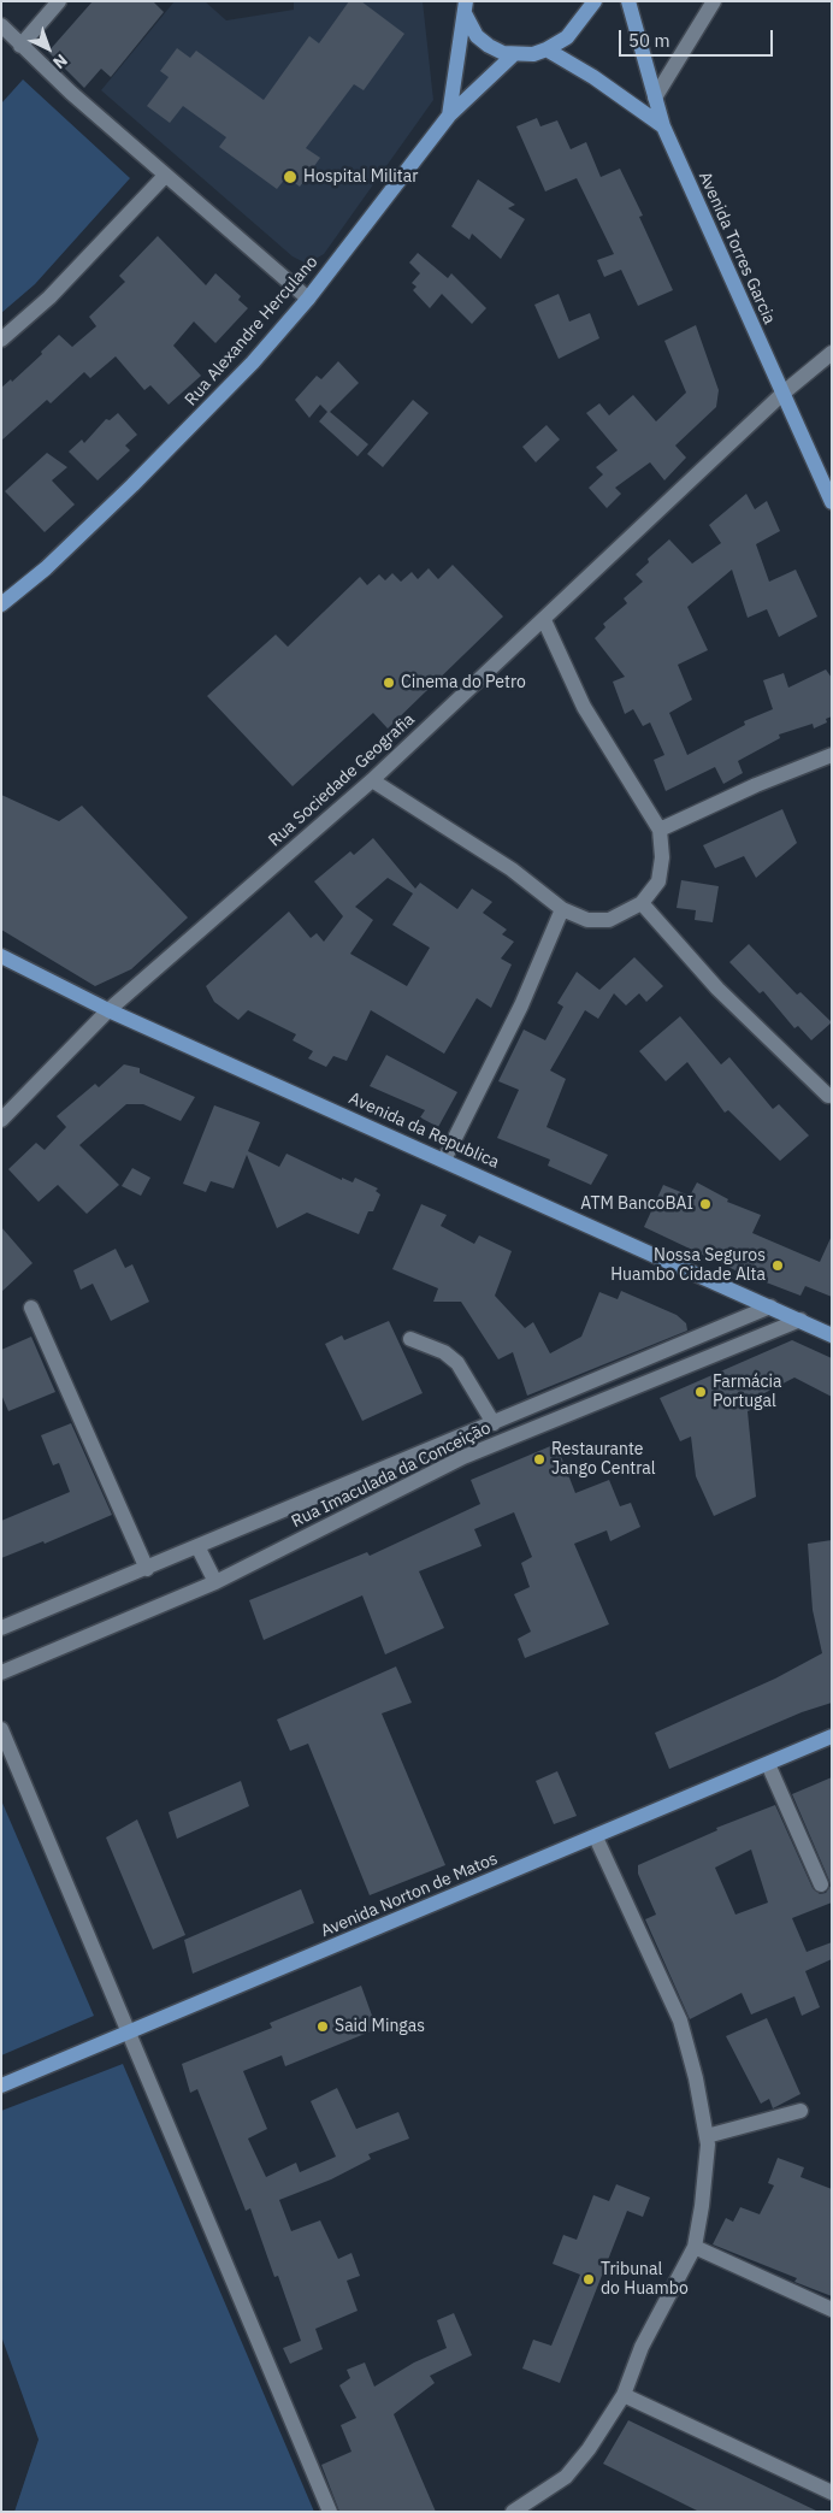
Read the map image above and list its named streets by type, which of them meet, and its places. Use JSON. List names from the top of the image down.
{
  "streets": {
    "main road": [
      "Avenida Torres Garcia",
      "Rua Alexandre Herculano",
      "Avenida da Republica",
      "Avenida Norton de Matos"
    ],
    "street": ["Rua Sociedade Geografia", "Rua Imaculada da Conceição"]
  },
  "crossings": [
    ["Avenida Torres Garcia", "Rua Sociedade Geografia"],
    ["Rua Sociedade Geografia", "Avenida da Republica"],
    ["Avenida da Republica", "Rua Imaculada da Conceição"]
  ],
  "places": [
    "Hospital Militar",
    "Cinema do Petro",
    "ATM BancoBAI",
    "Nossa Seguros Huambo Cidade Alta",
    "Farmácia Portugal",
    "Restaurante Jango Central",
    "Said Mingas",
    "Tribunal do Huambo"
  ],
  "scale_bar": "50 m",
  "north": "bottom right"
}
